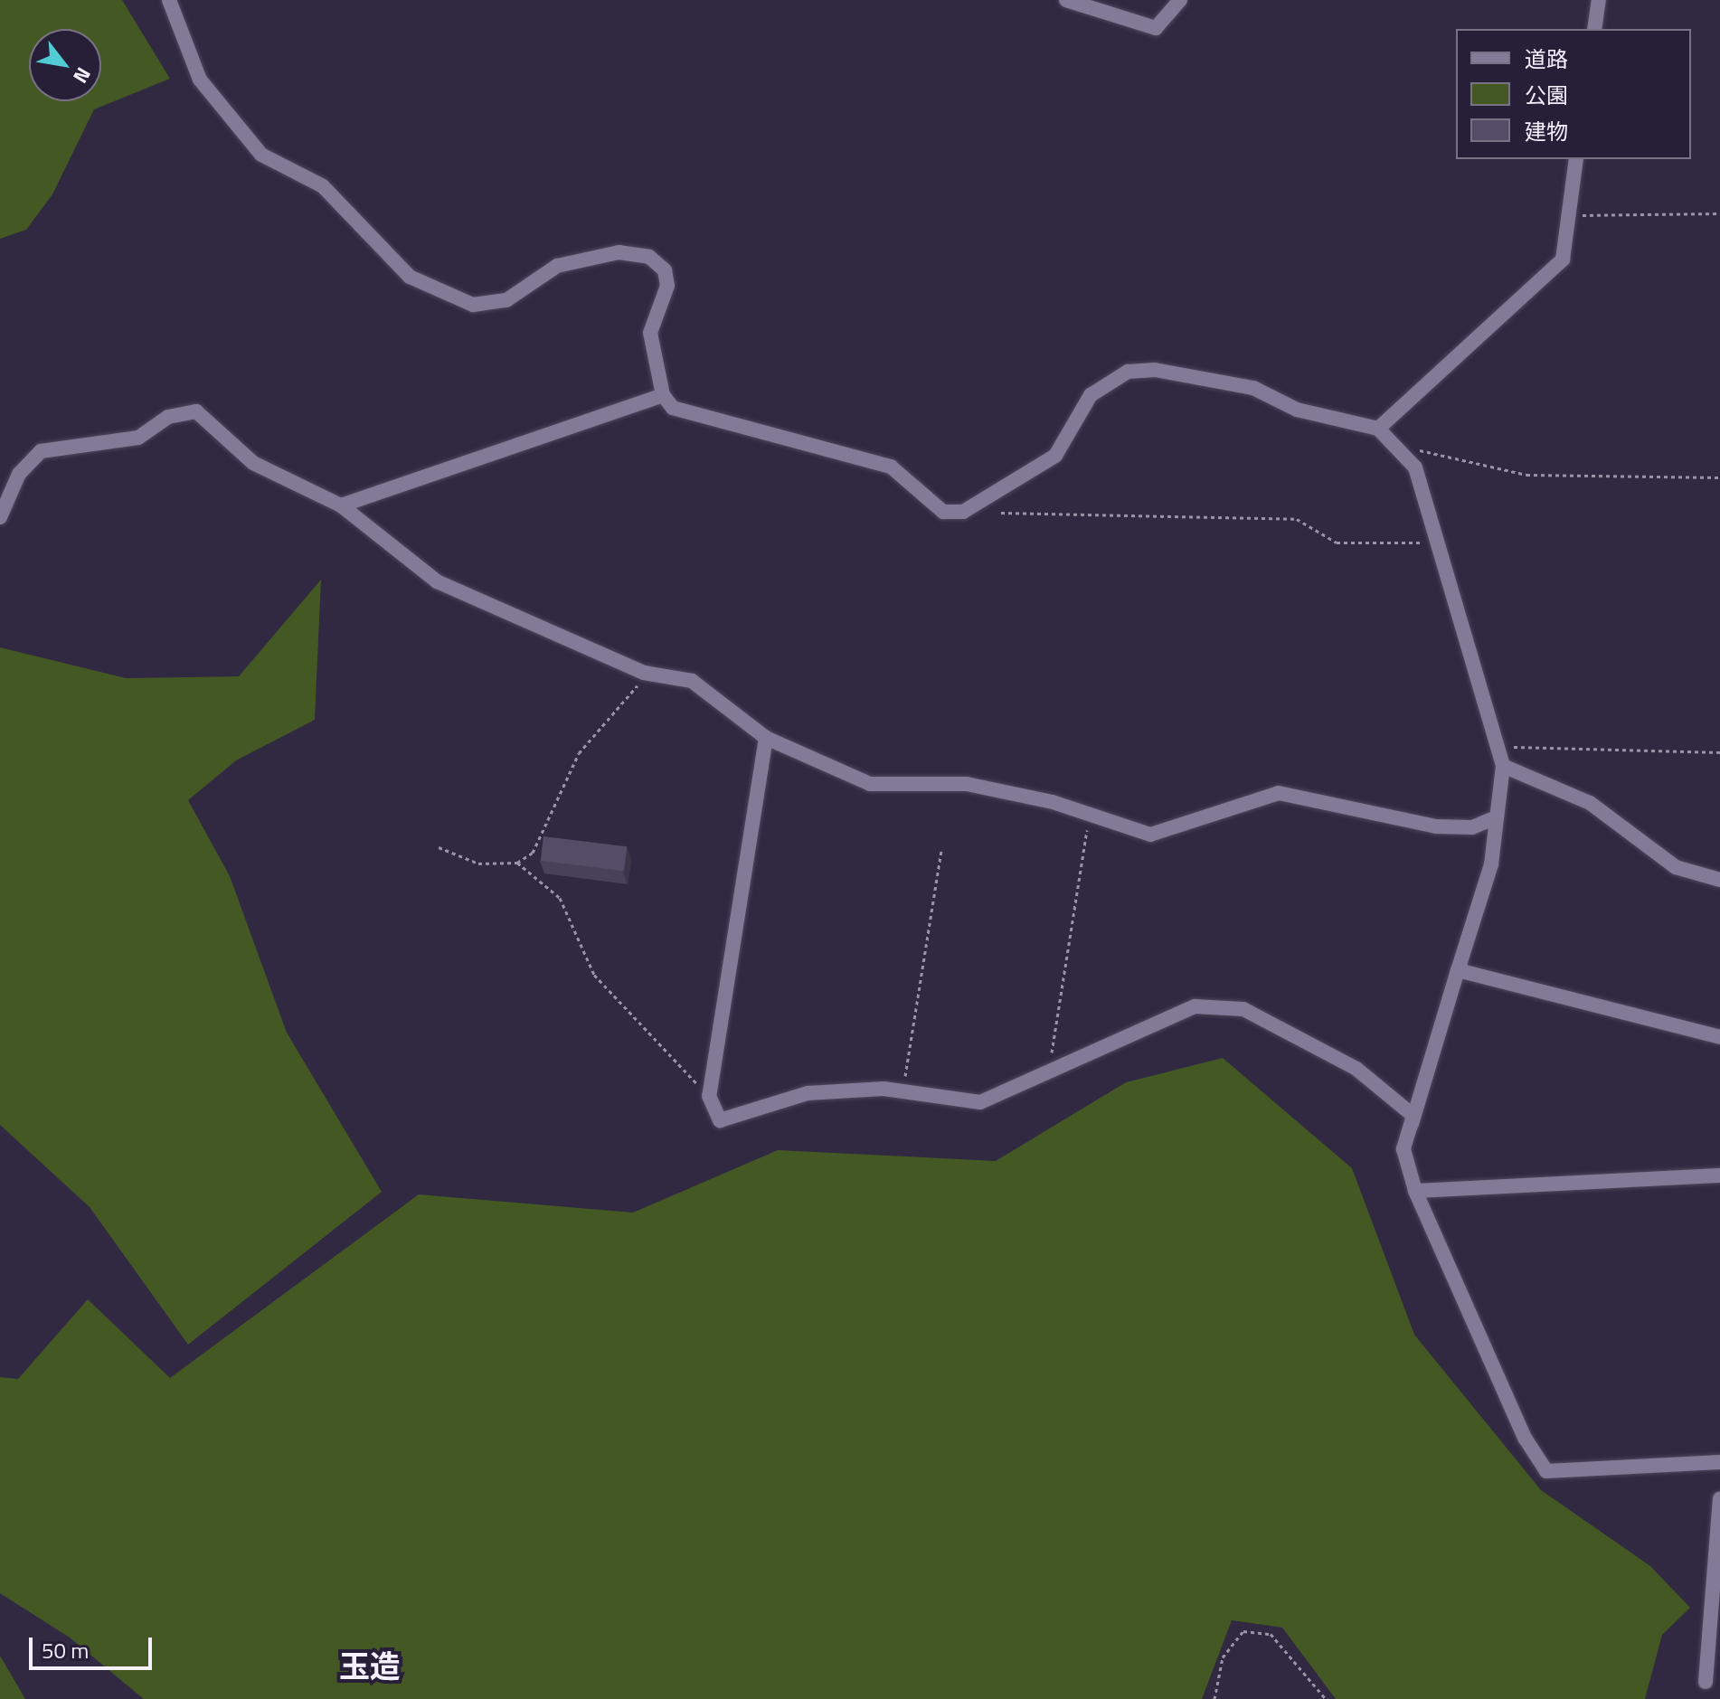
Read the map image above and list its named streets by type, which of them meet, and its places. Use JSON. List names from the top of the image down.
{
  "districts": ["玉造"],
  "legend": ["道路", "公園", "建物"],
  "scale_bar": "50 m",
  "north": "bottom right"
}
